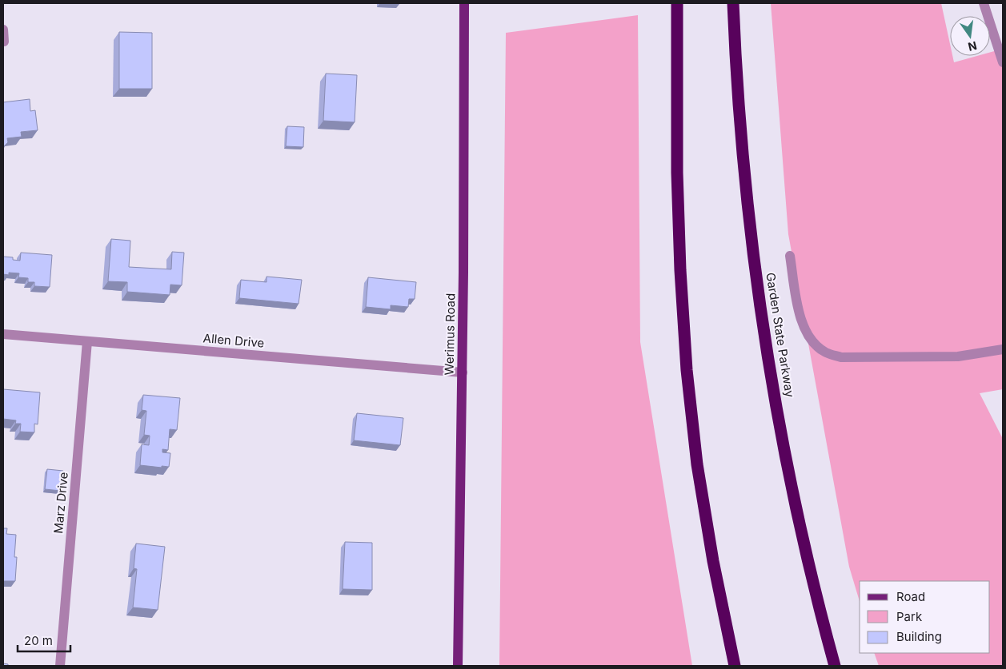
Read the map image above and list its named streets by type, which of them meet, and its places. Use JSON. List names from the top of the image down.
{
  "streets": {
    "highway": ["Garden State Parkway"],
    "main road": ["Werimus Road"],
    "street": ["Allen Drive", "Marz Drive"]
  },
  "crossings": [
    ["Werimus Road", "Allen Drive"],
    ["Allen Drive", "Marz Drive"]
  ],
  "legend": ["Road", "Park", "Building"],
  "scale_bar": "20 m",
  "north": "bottom"
}
